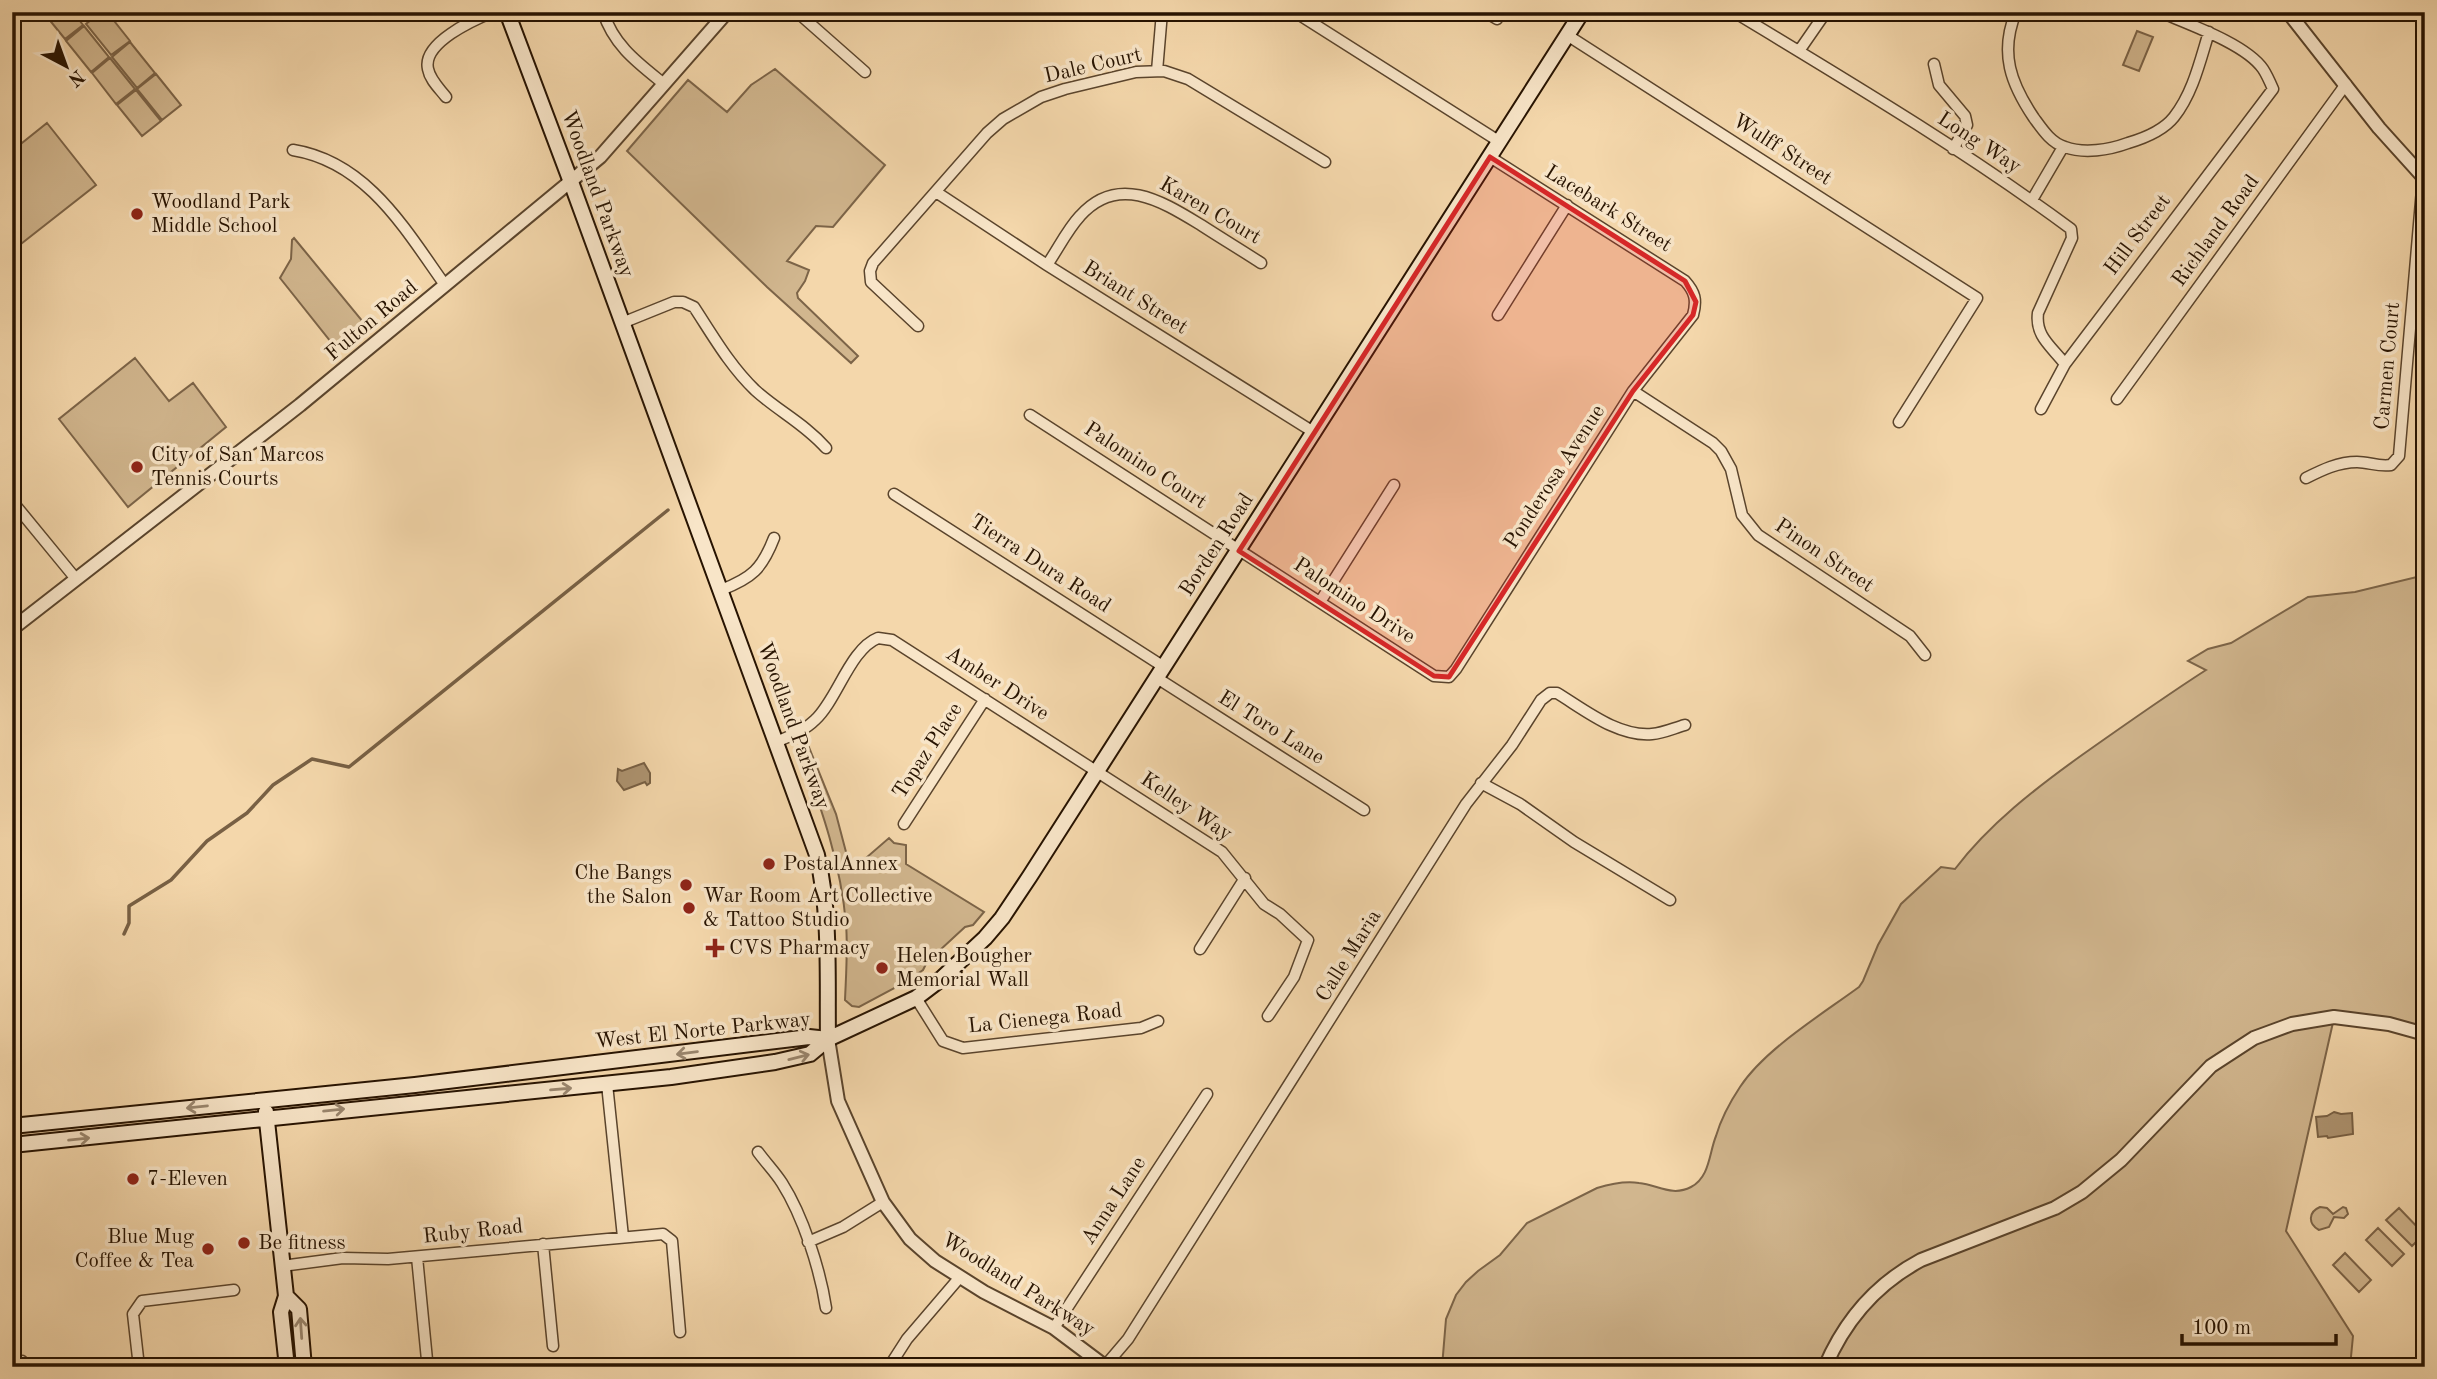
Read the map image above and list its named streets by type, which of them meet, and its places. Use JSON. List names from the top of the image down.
{
  "streets": {
    "main road": ["Woodland Parkway", "Borden Road", "West El Norte Parkway"],
    "street": [
      "Dale Court",
      "Long Way",
      "Wulff Street",
      "Lacebark Street",
      "Karen Court",
      "Richland Road",
      "Hill Street",
      "Briant Street",
      "Fulton Road",
      "Carmen Court",
      "Palomino Court",
      "Ponderosa Avenue",
      "Pinon Street",
      "Tierra Dura Road",
      "Palomino Drive",
      "Amber Drive",
      "El Toro Lane",
      "Topaz Place",
      "Kelley Way",
      "Calle Maria",
      "La Cienega Road",
      "Anna Lane",
      "Ruby Road"
    ]
  },
  "crossings": [
    ["Dale Court", "Briant Street"],
    ["Long Way", "Hill Street"],
    ["Wulff Street", "Borden Road"],
    ["Woodland Parkway", "Fulton Road"],
    ["Woodland Parkway", "Borden Road"],
    ["Woodland Parkway", "Amber Drive"],
    ["Woodland Parkway", "Calle Maria"],
    ["Woodland Parkway", "West El Norte Parkway"],
    ["Woodland Parkway", "Anna Lane"],
    ["Lacebark Street", "Ponderosa Avenue"],
    ["Lacebark Street", "Borden Road"],
    ["Karen Court", "Briant Street"],
    ["Briant Street", "Borden Road"],
    ["Palomino Court", "Borden Road"],
    ["Palomino Court", "Palomino Drive"],
    ["Ponderosa Avenue", "Pinon Street"],
    ["Ponderosa Avenue", "Palomino Drive"],
    ["Borden Road", "Tierra Dura Road"],
    ["Borden Road", "Palomino Drive"],
    ["Borden Road", "Amber Drive"],
    ["Borden Road", "El Toro Lane"],
    ["Borden Road", "Kelley Way"],
    ["Borden Road", "La Cienega Road"],
    ["Borden Road", "West El Norte Parkway"],
    ["Tierra Dura Road", "El Toro Lane"],
    ["Amber Drive", "Topaz Place"],
    ["Amber Drive", "Kelley Way"]
  ],
  "places": {
    "other": [
      "Woodland Park Middle School",
      "City of San Marcos Tennis Courts",
      "PostalAnnex",
      "Che Bangs the Salon",
      "War Room Art Collective & Tattoo Studio",
      "Helen Bougher Memorial Wall",
      "7-Eleven",
      "Be fitness",
      "Blue Mug Coffee & Tea"
    ],
    "health": ["CVS Pharmacy"]
  },
  "scale_bar": "100 m",
  "north": "bottom right"
}
